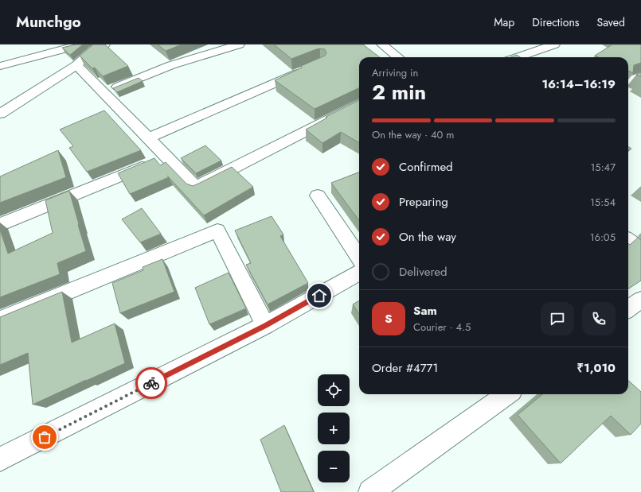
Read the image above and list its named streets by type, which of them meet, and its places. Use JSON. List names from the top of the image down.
{
  "page": {
    "header": "Munchgo",
    "nav": ["Map", "Directions", "Saved"],
    "heading": ["2 min", "Arriving in", "16:14–16:19"],
    "panel": [
      "Sam",
      "Courier · 4.5",
      "Order #4771",
      "₹1,010"
    ],
    "bar": "On the way · 40 m",
    "list": [
      ["Confirmed", "15:47"],
      ["Preparing", "15:54"],
      ["On the way", "16:05"],
      "Delivered"
    ],
    "round": "S",
    "map_buttons": ["+", "−"]
  }
}
